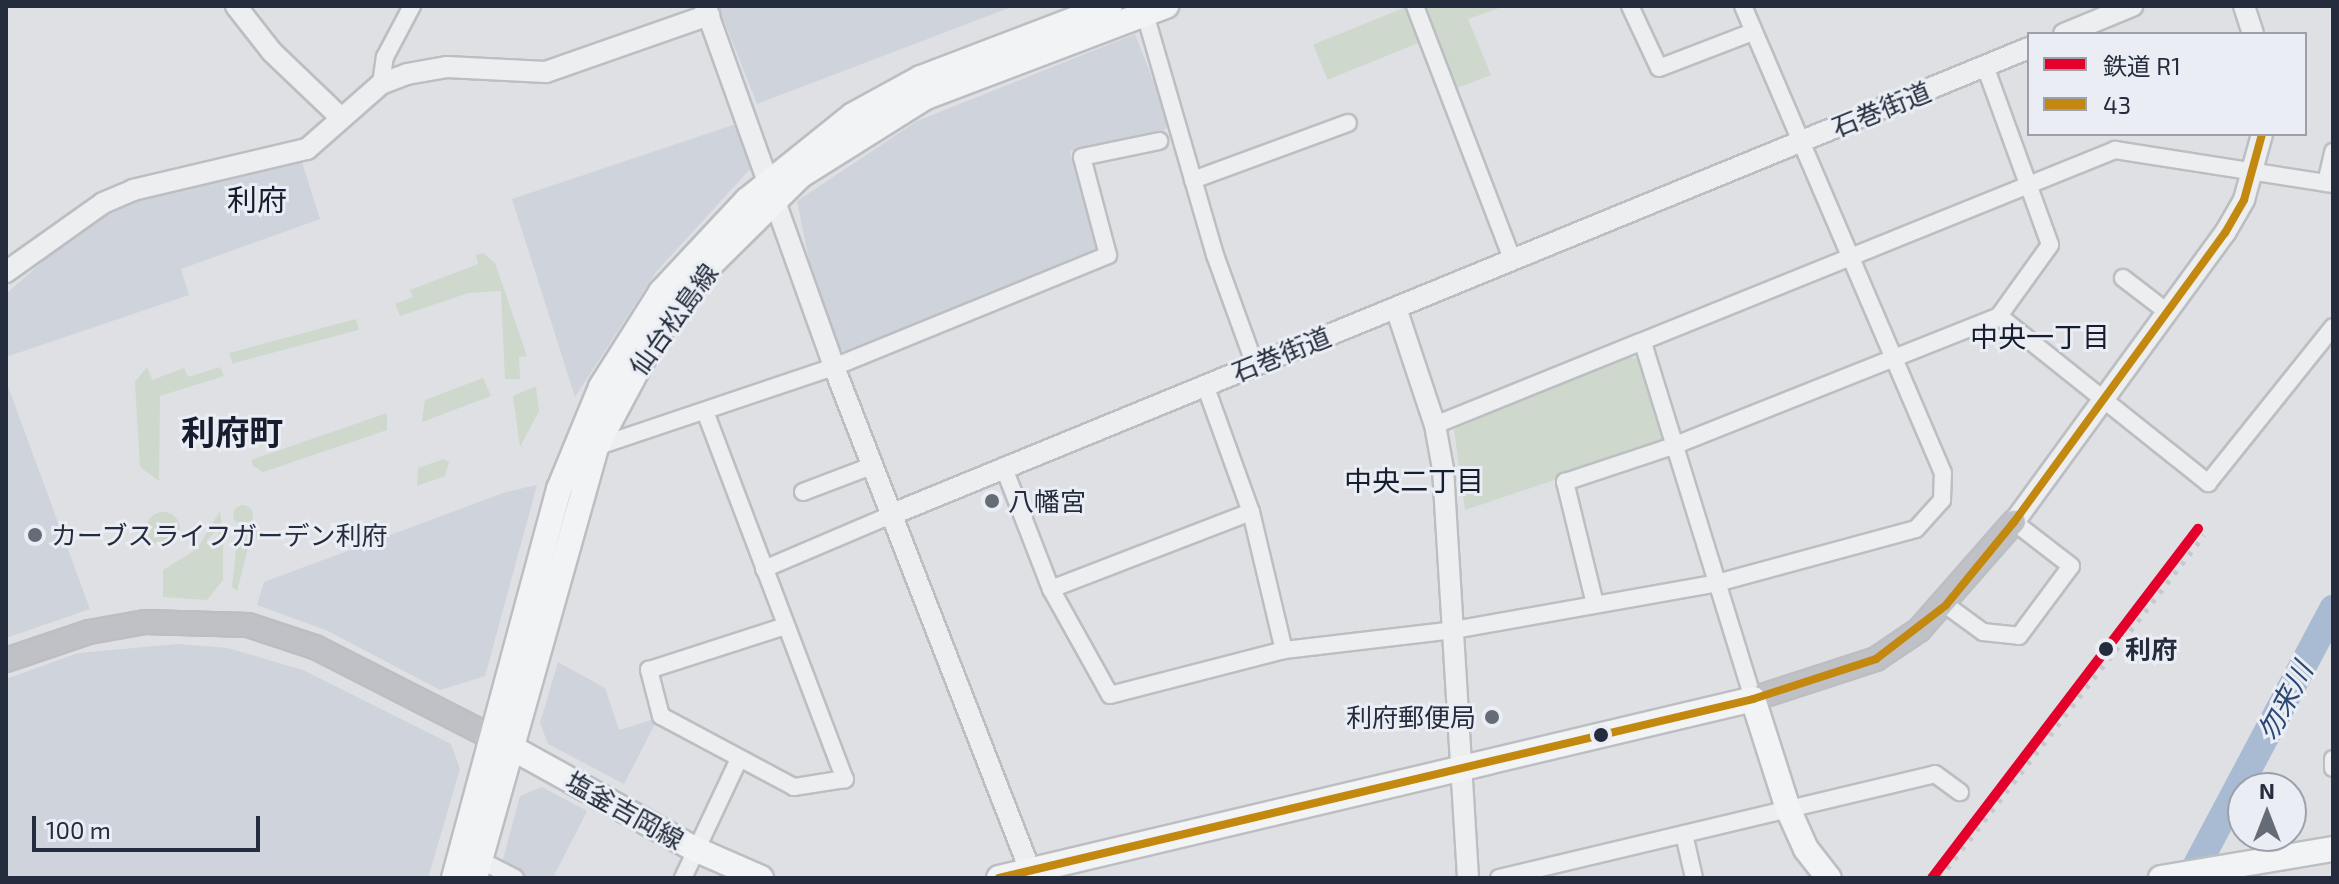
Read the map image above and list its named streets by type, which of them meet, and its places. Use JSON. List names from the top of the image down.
{
  "streets": {
    "main road": ["仙台松島線", "塩釜吉岡線"],
    "street": ["石巻街道"]
  },
  "crossings": [
    ["仙台松島線", "塩釜吉岡線"]
  ],
  "districts": [
    "利府",
    "中央一丁目",
    "利府町",
    "中央二丁目"
  ],
  "water": ["勿来川"],
  "places": [
    "八幡宮",
    "カーブスライフガーデン利府",
    "利府",
    "利府郵便局"
  ],
  "lines": ["transit line 43", "rail line R1"],
  "legend": ["鉄道 R1", "43"],
  "scale_bar": "100 m",
  "north": "top"
}
